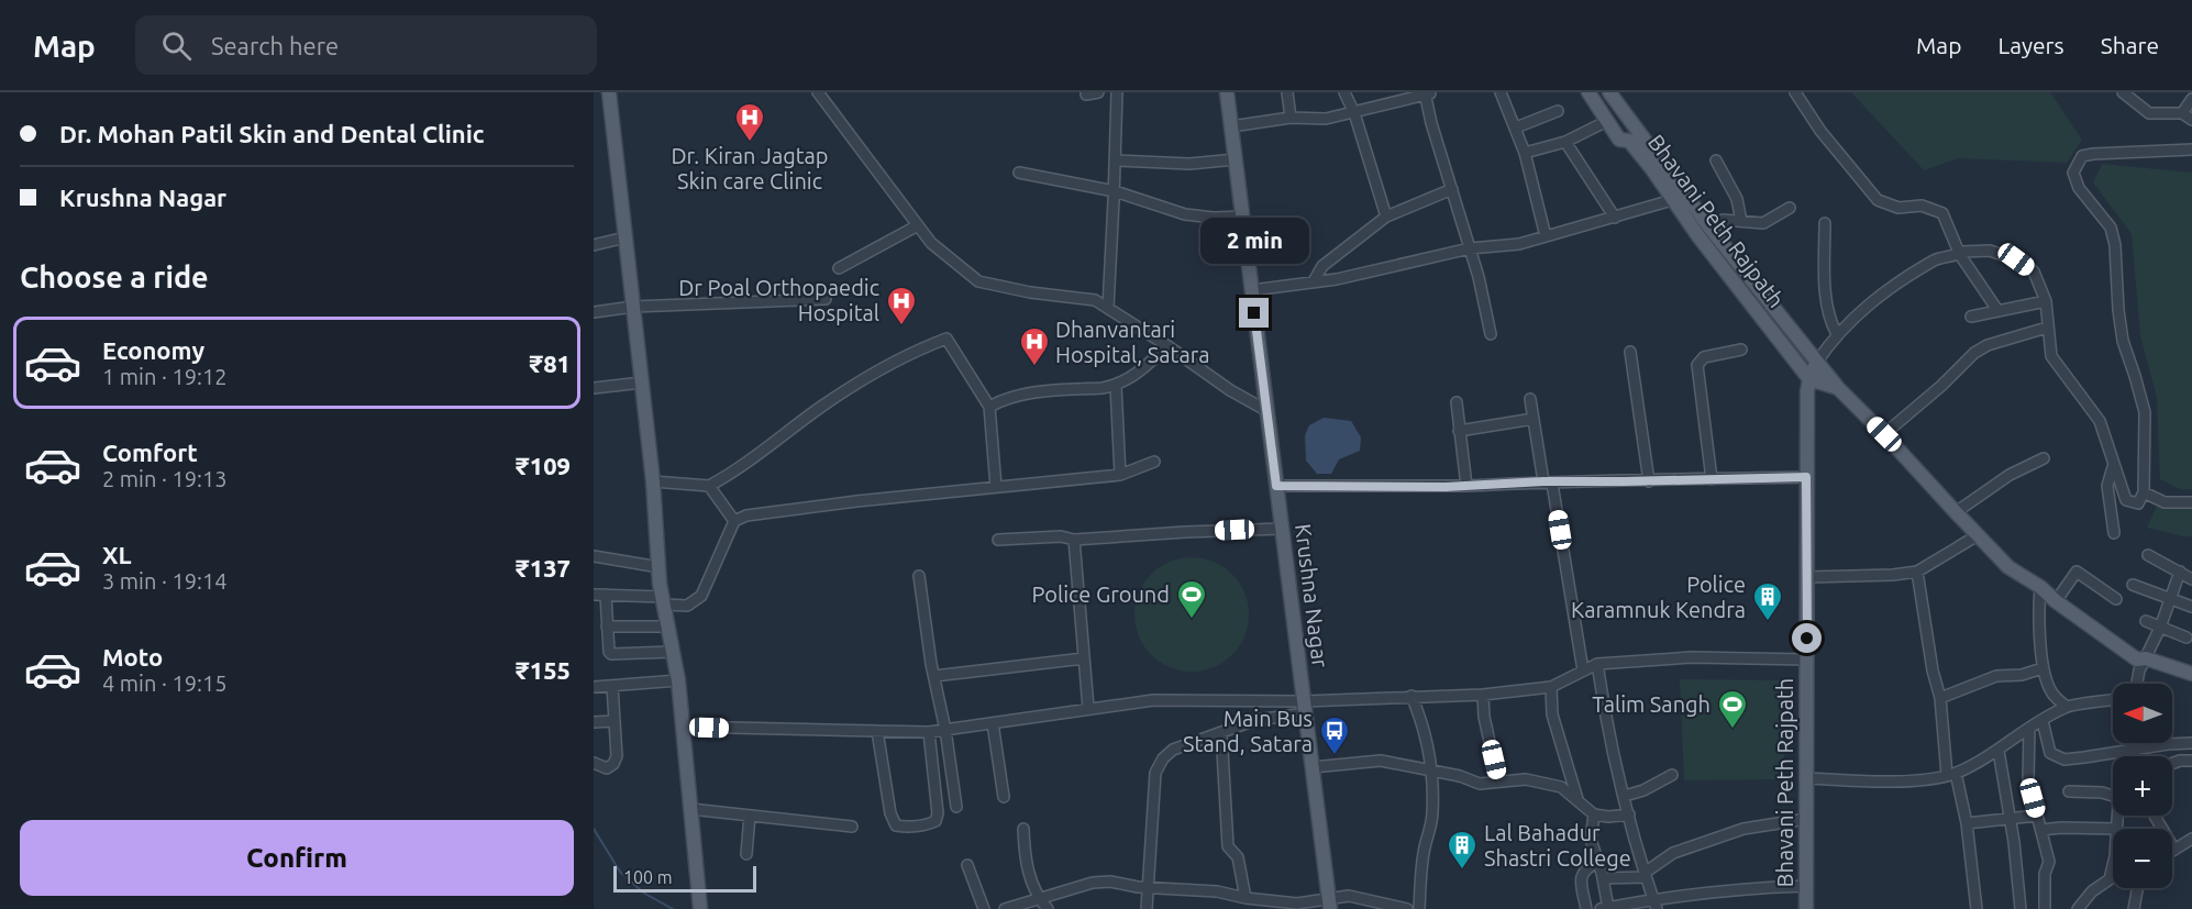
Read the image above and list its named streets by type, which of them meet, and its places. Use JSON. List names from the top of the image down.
{
  "streets": {
    "main road": ["Bhavani Peth Rajpath", "Krushna Nagar"]
  },
  "places": {
    "hospital": ["Dr. Kiran Jagtap Skin care Clinic", "Dr Poal Orthopaedic Hospital", "Dhanvantari Hospital, Satara"],
    "sports": ["Police Ground", "Talim Sangh"],
    "building": ["Police Karamnuk Kendra", "Lal Bahadur Shastri College"],
    "bus stop": ["Main Bus Stand, Satara"]
  },
  "scale_bar": "100 m",
  "north": "left",
  "page": {
    "header": "Map",
    "search": "Search here",
    "nav": ["Map", "Layers", "Share"],
    "banner": ["Dr. Mohan Patil Skin and Dental Clinic", "Krushna Nagar"],
    "bubble": "2 min",
    "heading": "Choose a ride",
    "list": [
      {
        "name": "Economy",
        "note": "1 min · 19:12",
        "value": "₹81"
      },
      {
        "name": "Comfort",
        "note": "2 min · 19:13",
        "value": "₹109"
      },
      {
        "name": "XL",
        "note": "3 min · 19:14",
        "value": "₹137"
      },
      {
        "name": "Moto",
        "note": "4 min · 19:15",
        "value": "₹155"
      }
    ],
    "map_buttons": ["+", "−"],
    "buttons": "Confirm",
    "scale": "100 m"
  }
}
